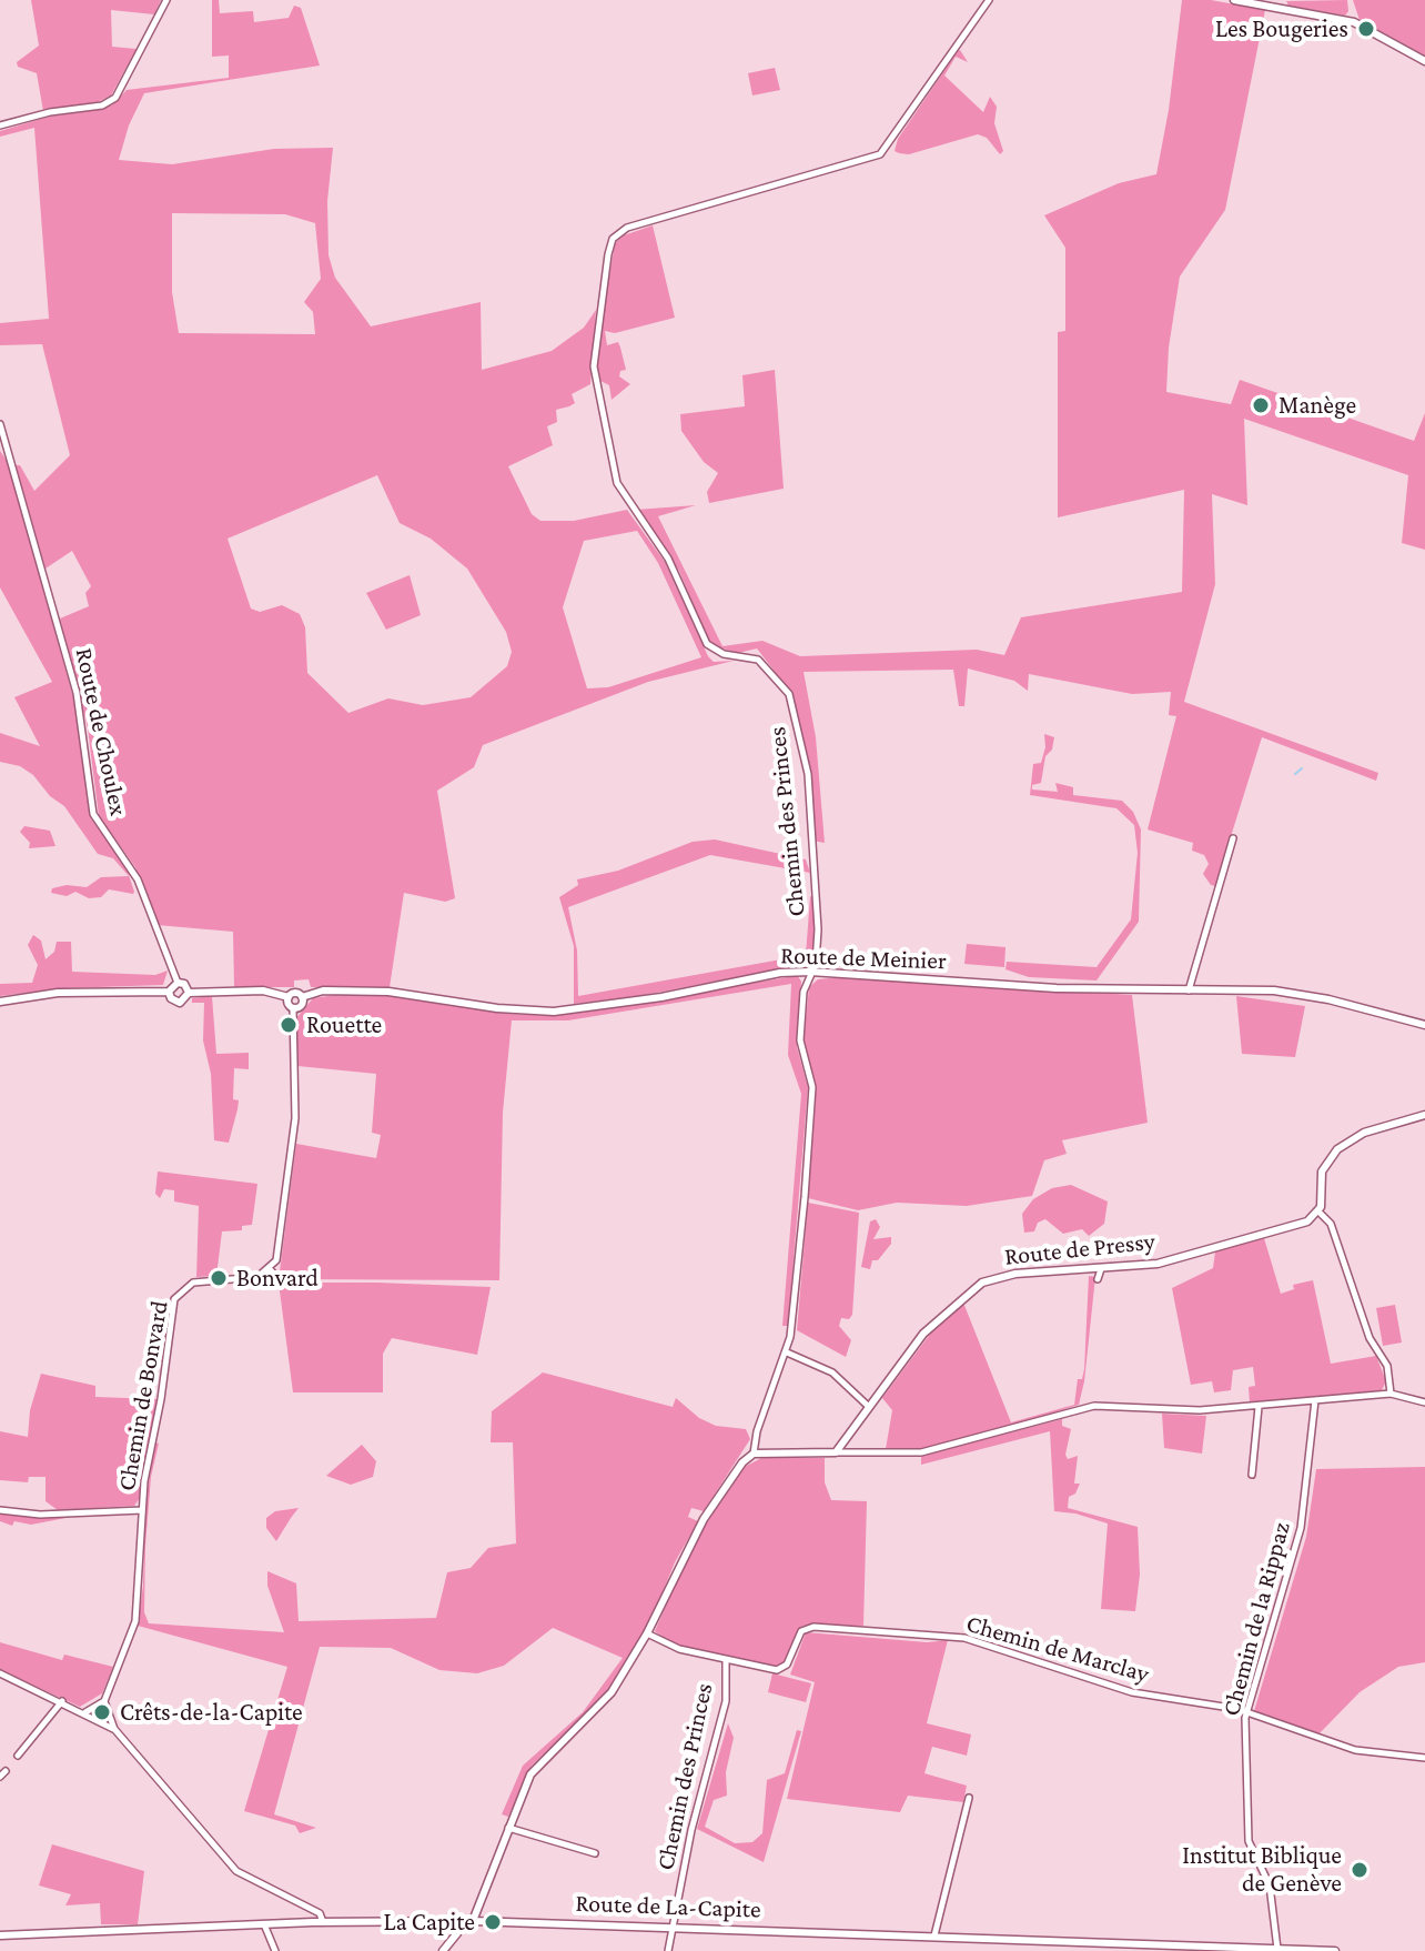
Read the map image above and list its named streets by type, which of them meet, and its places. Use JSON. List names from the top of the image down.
{
  "streets": {
    "street": [
      "Route de Choulex",
      "Chemin des Princes",
      "Route de Meinier",
      "Route de Pressy",
      "Chemin de Bonvard",
      "Chemin de la Rippaz",
      "Chemin de Marclay",
      "Route de La-Capite"
    ]
  },
  "crossings": [
    ["Chemin des Princes", "Route de Meinier"],
    ["Chemin des Princes", "Chemin de Marclay"],
    ["Chemin des Princes", "Route de La-Capite"],
    ["Chemin de la Rippaz", "Chemin de Marclay"],
    ["Chemin de la Rippaz", "Route de La-Capite"]
  ],
  "places": [
    "Les Bougeries",
    "Manège",
    "Rouette",
    "Bonvard",
    "Crêts-de-la-Capite",
    "Institut Biblique de Genève",
    "La Capite"
  ]
}
